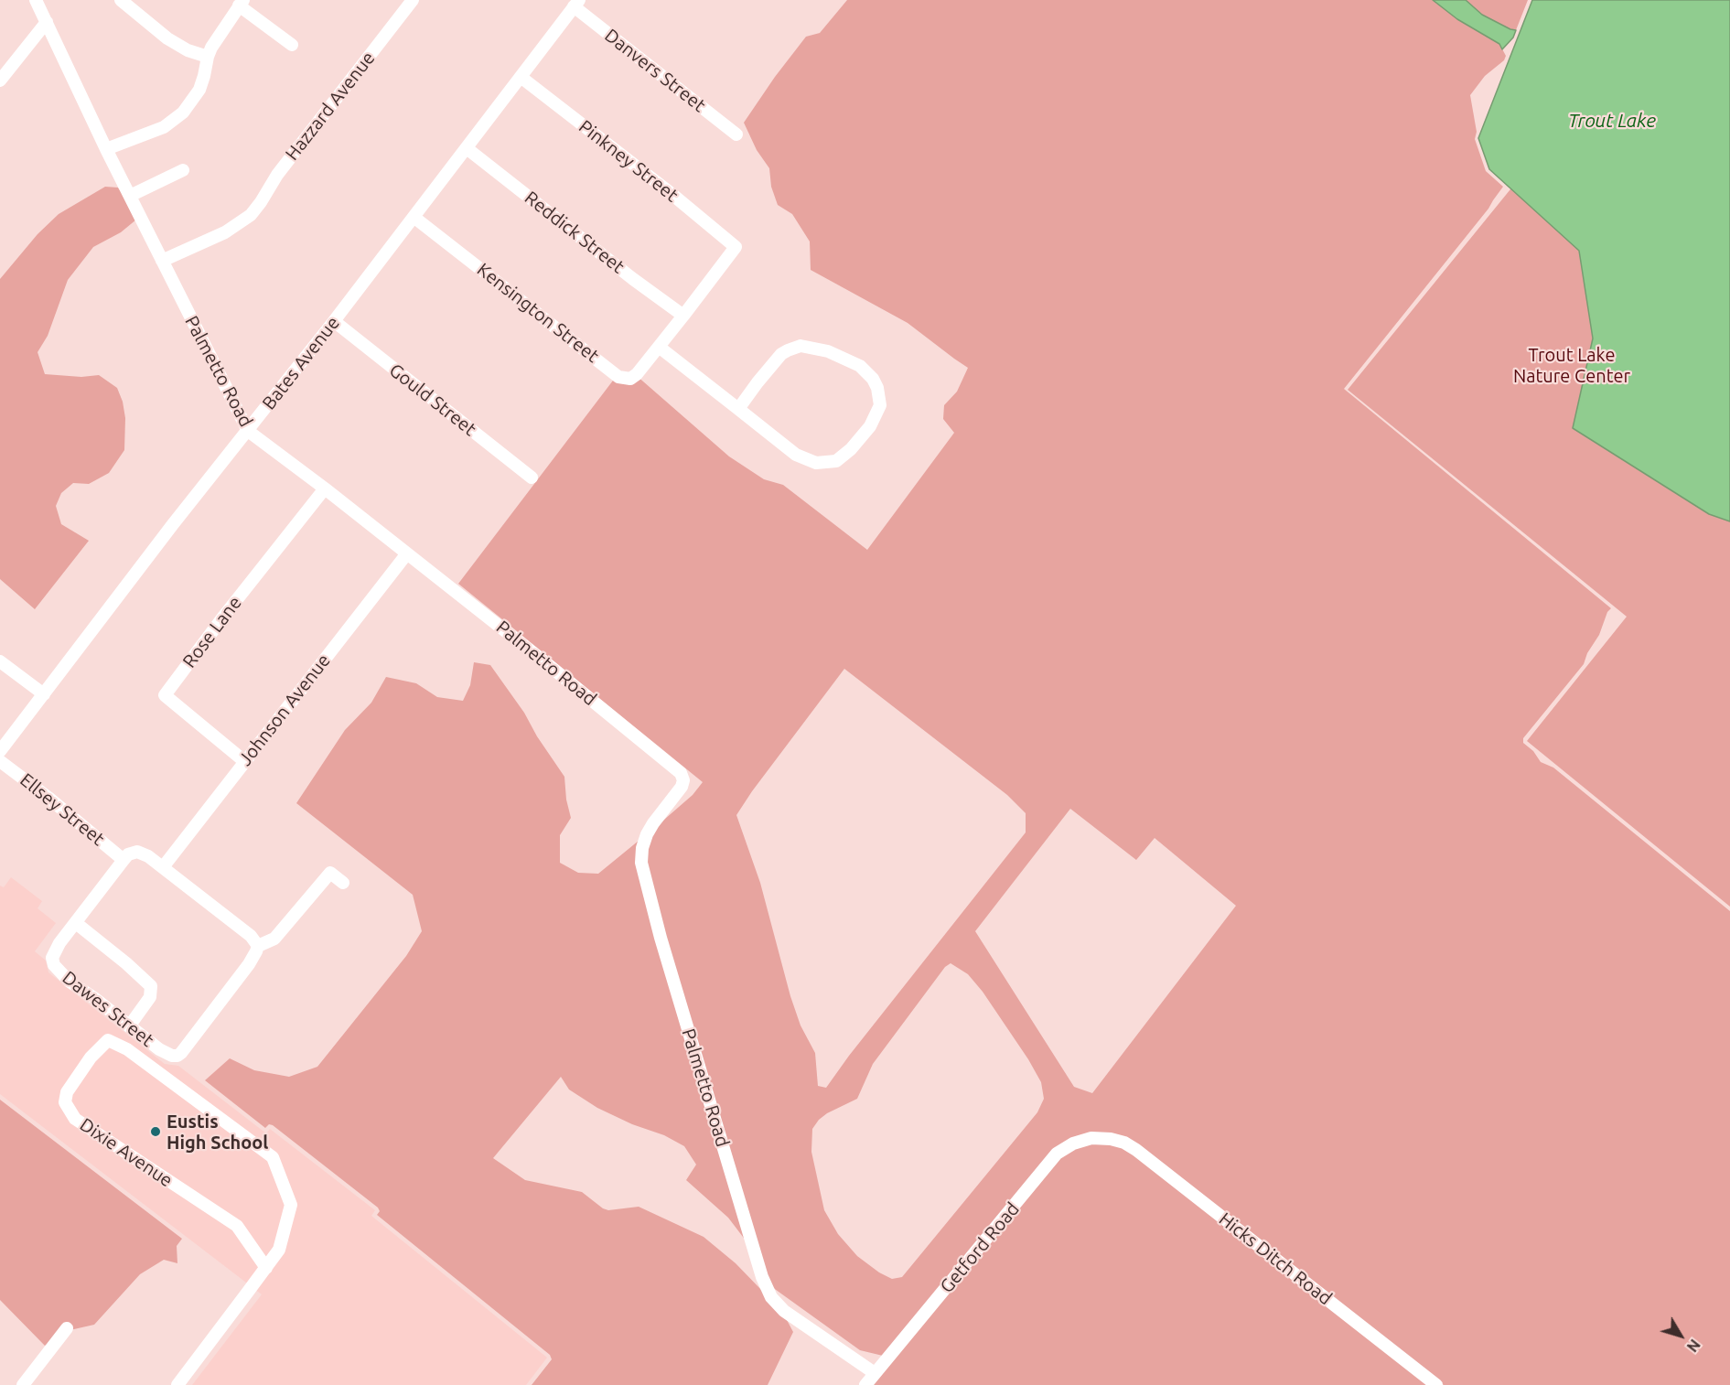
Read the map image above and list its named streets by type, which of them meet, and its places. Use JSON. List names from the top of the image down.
{
  "streets": {
    "street": [
      "Danvers Street",
      "Hazzard Avenue",
      "Pinkney Street",
      "Reddick Street",
      "Kensington Street",
      "Bates Avenue",
      "Palmetto Road",
      "Gould Street",
      "Rose Lane",
      "Johnson Avenue",
      "Ellsey Street",
      "Dawes Street",
      "Dixie Avenue",
      "Getford Road",
      "Hicks Ditch Road"
    ]
  },
  "crossings": [
    ["Danvers Street", "Bates Avenue"],
    ["Hazzard Avenue", "Palmetto Road"],
    ["Pinkney Street", "Kensington Street"],
    ["Pinkney Street", "Bates Avenue"],
    ["Reddick Street", "Kensington Street"],
    ["Reddick Street", "Bates Avenue"],
    ["Kensington Street", "Bates Avenue"],
    ["Bates Avenue", "Palmetto Road"],
    ["Bates Avenue", "Gould Street"],
    ["Palmetto Road", "Rose Lane"],
    ["Palmetto Road", "Johnson Avenue"],
    ["Palmetto Road", "Getford Road"],
    ["Rose Lane", "Johnson Avenue"],
    ["Getford Road", "Hicks Ditch Road"]
  ],
  "water": ["Trout Lake"],
  "parks": ["Trout Lake Nature Center"],
  "places": ["Eustis High School"],
  "north": "bottom right"
}
